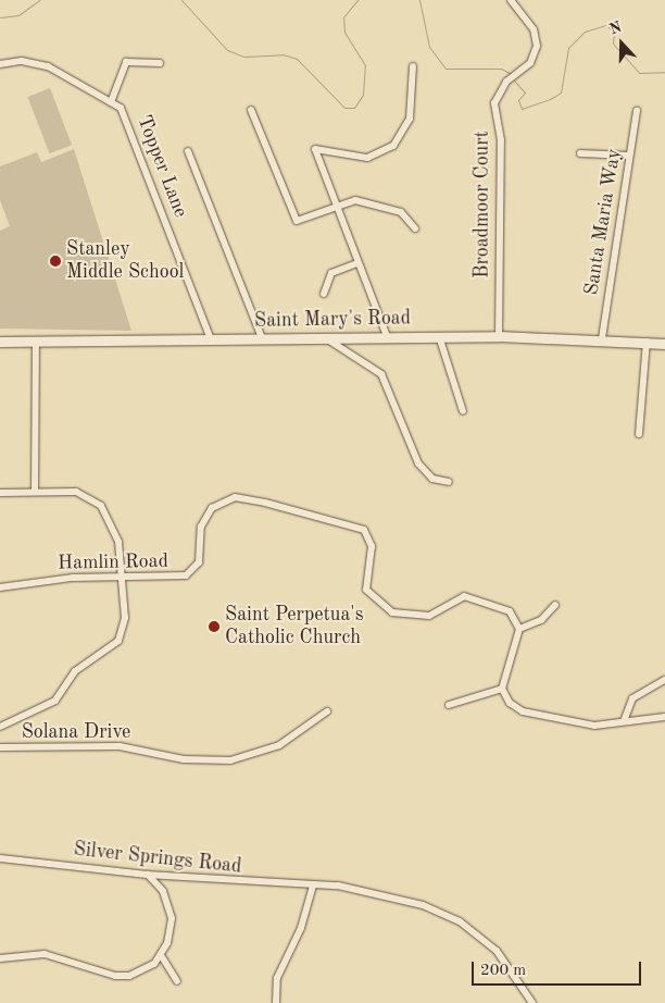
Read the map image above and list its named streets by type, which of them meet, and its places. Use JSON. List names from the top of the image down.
{
  "streets": {
    "street": [
      "Topper Lane",
      "Broadmoor Court",
      "Santa Maria Way",
      "Saint Mary's Road",
      "Hamlin Road",
      "Solana Drive",
      "Silver Springs Road"
    ]
  },
  "crossings": [
    ["Topper Lane", "Saint Mary's Road"],
    ["Broadmoor Court", "Saint Mary's Road"],
    ["Santa Maria Way", "Saint Mary's Road"],
    ["Hamlin Road", "Solana Drive"]
  ],
  "places": ["Stanley Middle School", "Saint Perpetua's Catholic Church"],
  "scale_bar": "200 m",
  "north": "top"
}
